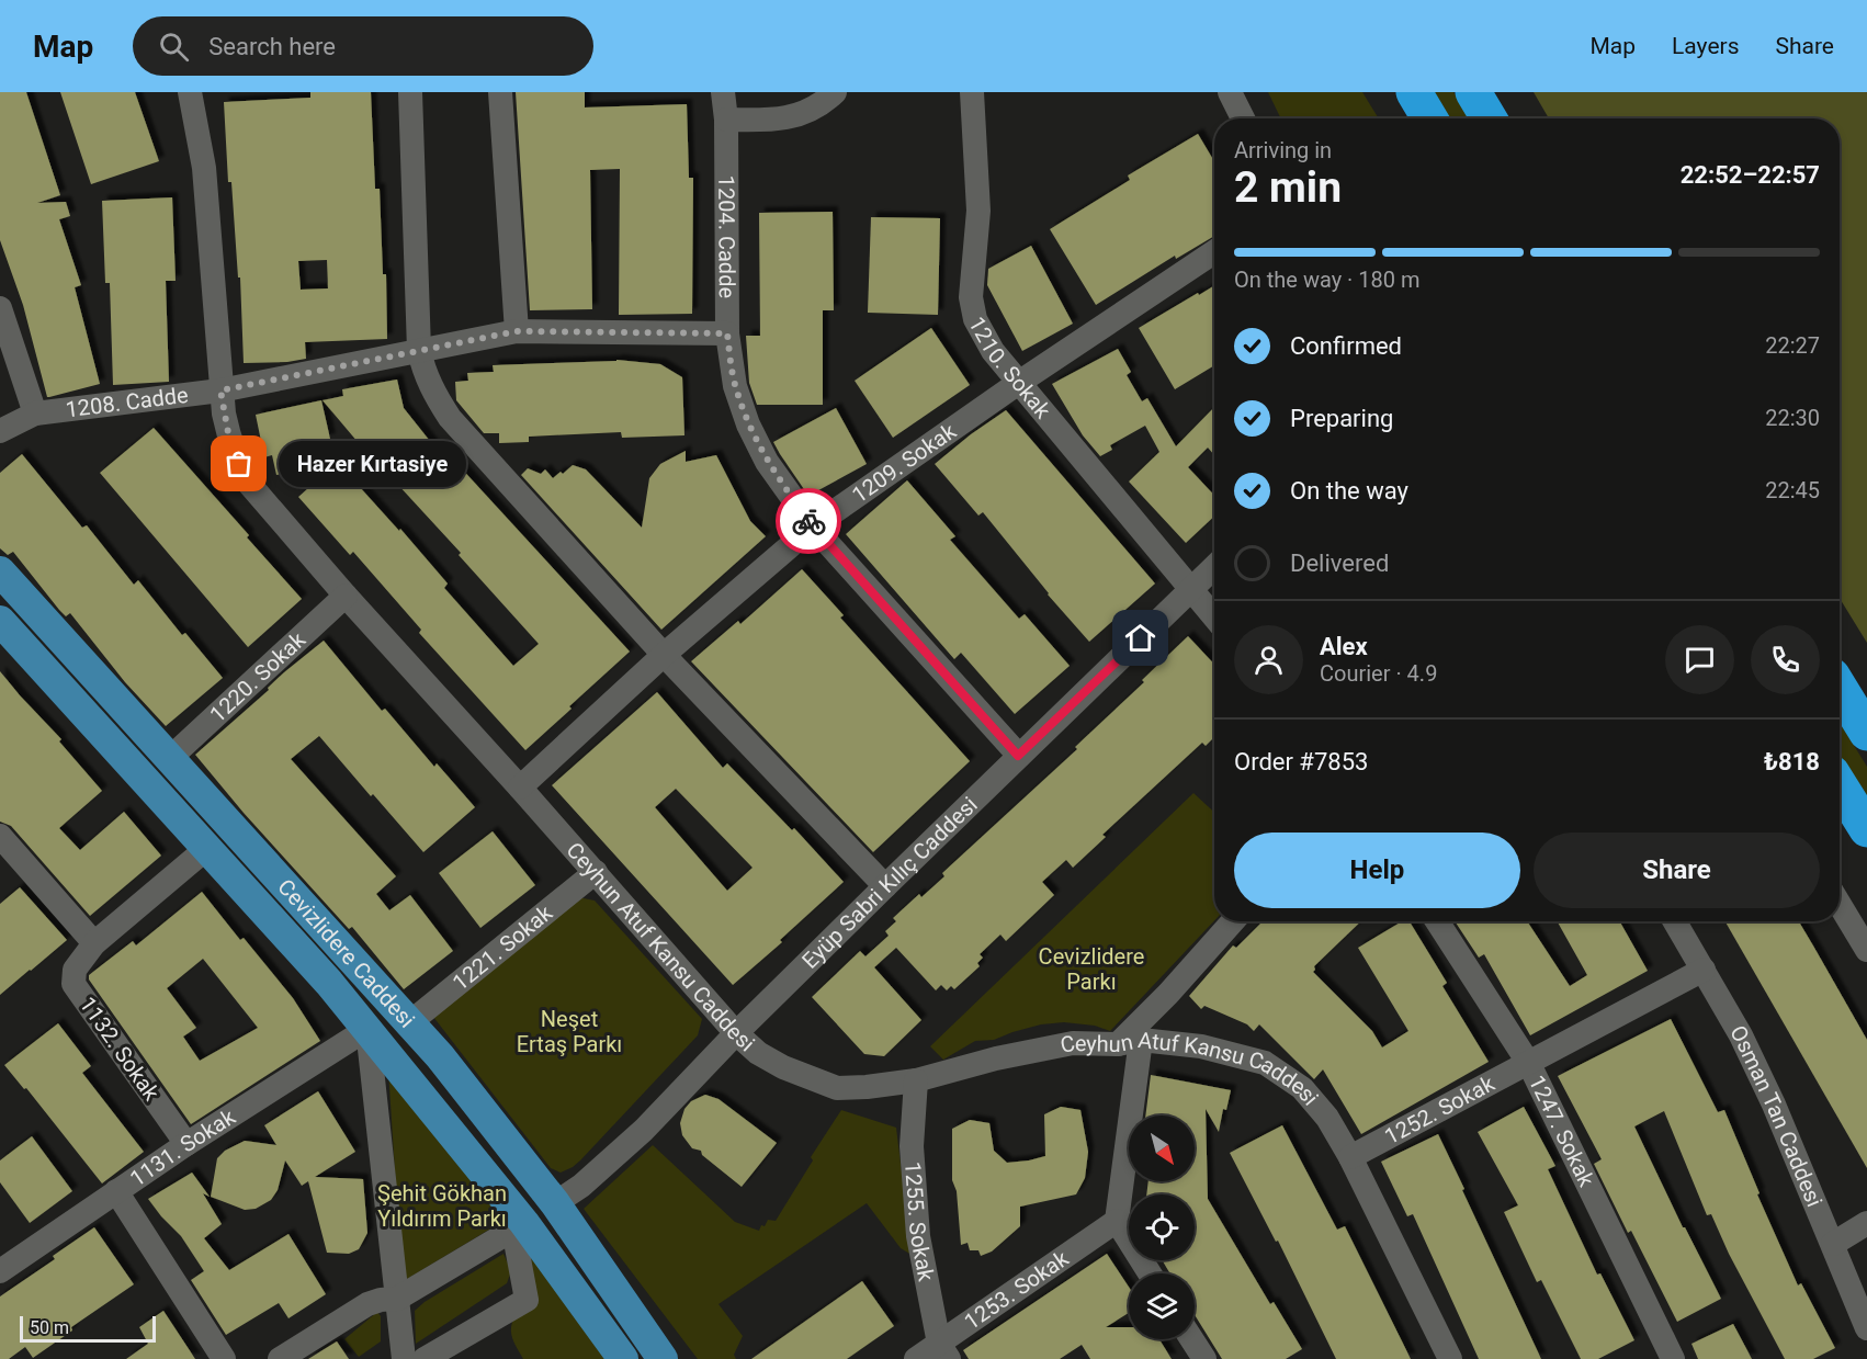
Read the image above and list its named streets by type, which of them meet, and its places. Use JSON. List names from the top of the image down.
{
  "streets": {
    "main road": ["Cevizlidere Caddesi"],
    "street": [
      "1204. Cadde",
      "1210. Sokak",
      "1208. Cadde",
      "1209. Sokak",
      "1220. Sokak",
      "Eyüp Sabri Kılıç Caddesi",
      "Ceyhun Atuf Kansu Caddesi",
      "1221. Sokak",
      "1132. Sokak",
      "1252. Sokak",
      "Osman Tan Caddesi",
      "1247. Sokak",
      "1131. Sokak",
      "1255. Sokak",
      "1253. Sokak"
    ]
  },
  "crossings": [
    ["1204. Cadde", "1208. Cadde"],
    ["1204. Cadde", "1209. Sokak"],
    ["1204. Cadde", "Eyüp Sabri Kılıç Caddesi"],
    ["1210. Sokak", "1209. Sokak"],
    ["1210. Sokak", "Eyüp Sabri Kılıç Caddesi"],
    ["1208. Cadde", "Ceyhun Atuf Kansu Caddesi"],
    ["1209. Sokak", "Ceyhun Atuf Kansu Caddesi"],
    ["1220. Sokak", "Ceyhun Atuf Kansu Caddesi"],
    ["1220. Sokak", "Cevizlidere Caddesi"],
    ["Eyüp Sabri Kılıç Caddesi", "Ceyhun Atuf Kansu Caddesi"],
    ["Eyüp Sabri Kılıç Caddesi", "Cevizlidere Caddesi"],
    ["Ceyhun Atuf Kansu Caddesi", "1221. Sokak"],
    ["Ceyhun Atuf Kansu Caddesi", "1252. Sokak"],
    ["Ceyhun Atuf Kansu Caddesi", "1255. Sokak"],
    ["1221. Sokak", "Cevizlidere Caddesi"],
    ["Cevizlidere Caddesi", "1132. Sokak"],
    ["Cevizlidere Caddesi", "1131. Sokak"],
    ["1132. Sokak", "1131. Sokak"],
    ["1252. Sokak", "Osman Tan Caddesi"],
    ["1252. Sokak", "1247. Sokak"],
    ["1255. Sokak", "1253. Sokak"]
  ],
  "parks": ["Cevizlidere Parkı", "Neşet Ertaş Parkı", "Şehit Gökhan Yıldırım Parkı"],
  "places": ["Hazer Kırtasiye"],
  "scale_bar": "50 m",
  "north": "bottom right",
  "page": {
    "header": "Map",
    "search": "Search here",
    "nav": ["Map", "Layers", "Share"],
    "heading": ["2 min", "Arriving in", "22:52–22:57"],
    "panel": [
      "Alex",
      "Courier · 4.9",
      "Order #7853",
      "₺818"
    ],
    "bar": "On the way · 180 m",
    "list": [
      ["Confirmed", "22:27"],
      ["Preparing", "22:30"],
      ["On the way", "22:45"],
      "Delivered"
    ],
    "bubble": "Hazer Kırtasiye",
    "buttons": ["Help", "Share"],
    "scale": "50 m"
  }
}
